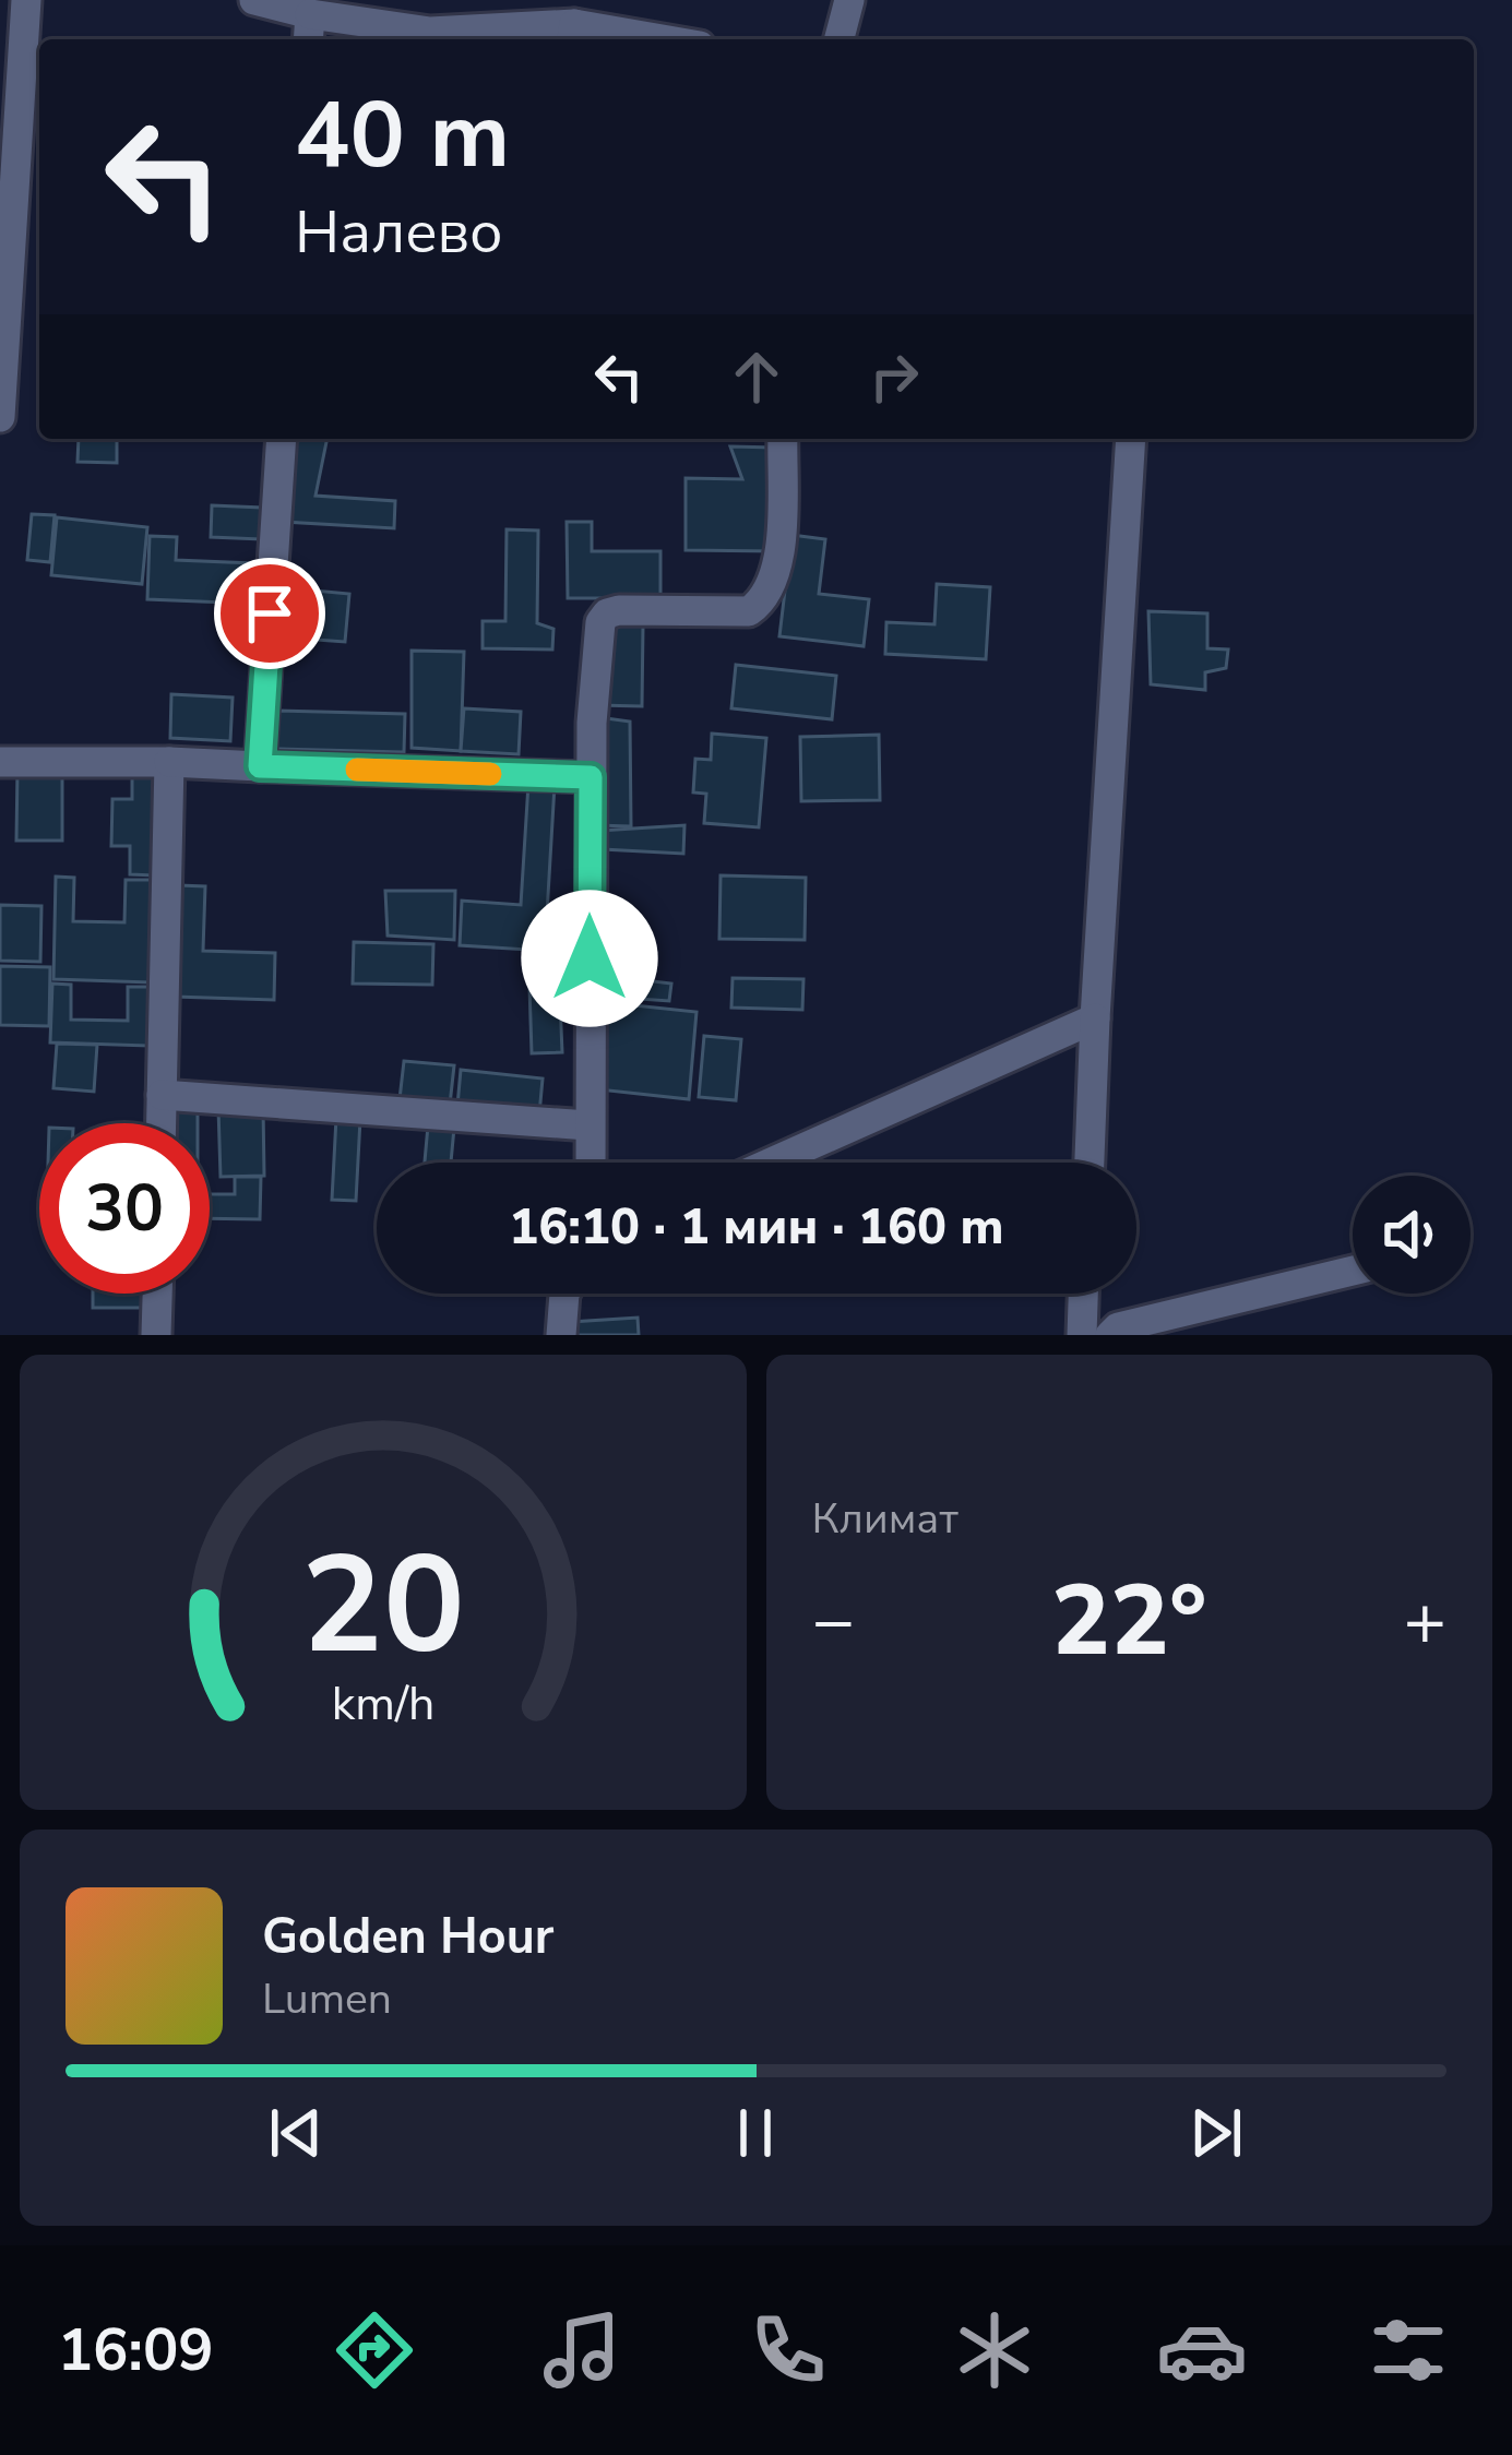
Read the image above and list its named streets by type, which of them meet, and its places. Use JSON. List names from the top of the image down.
{
  "page": {
    "turn": ["40 m", "Налево"],
    "limit": "30",
    "trip": "16:10 · 1 мин · 160 m",
    "tile": "Климат",
    "heat": ["−", "22°", "+"],
    "song": ["Golden Hour", "Lumen"],
    "tabs": "16:09",
    "gauge": ["20", "km/h"]
  }
}
